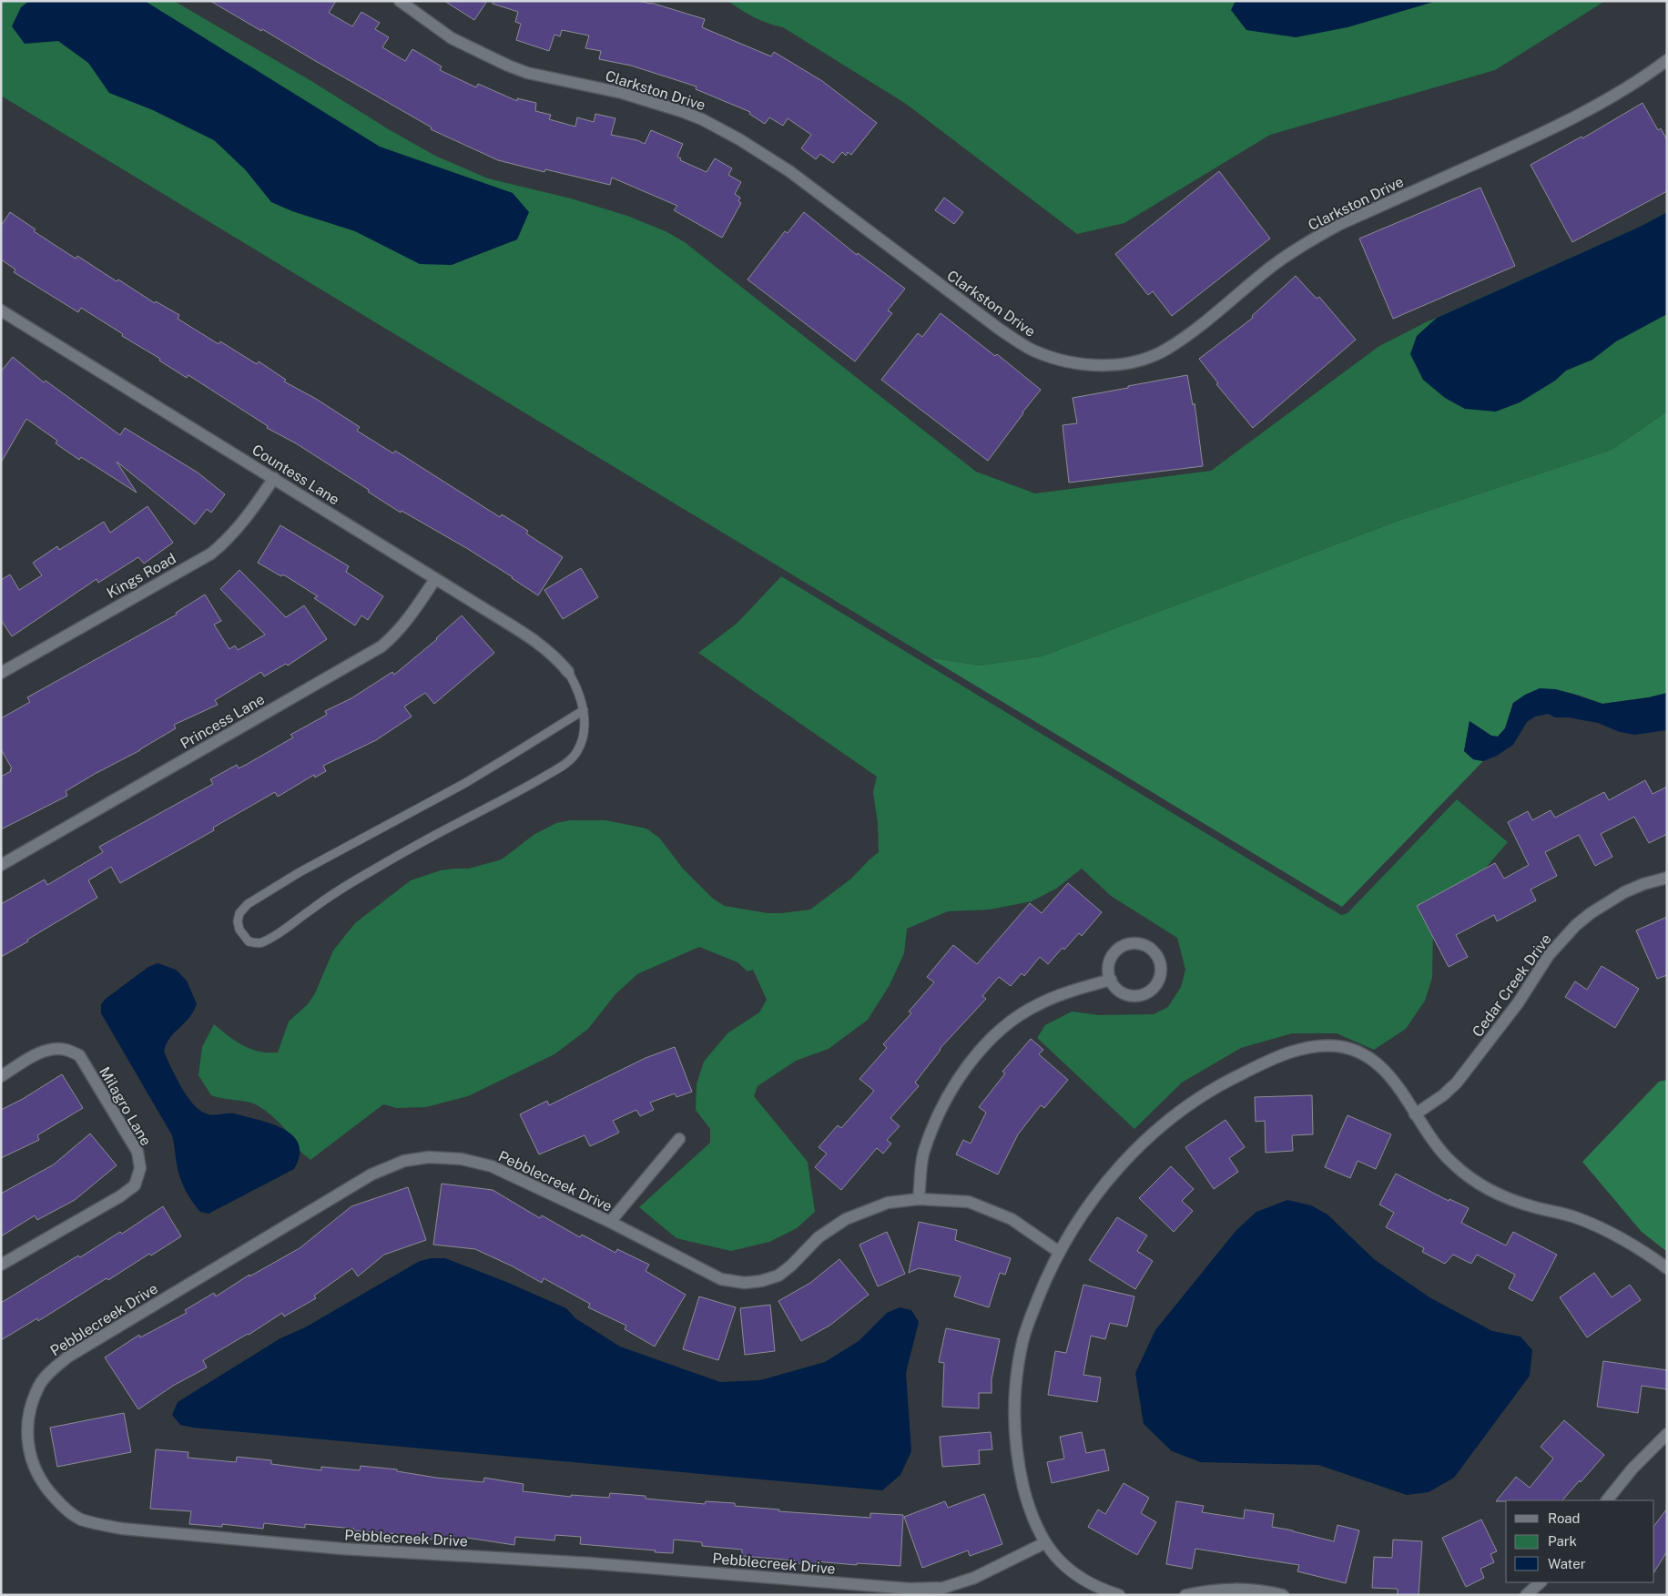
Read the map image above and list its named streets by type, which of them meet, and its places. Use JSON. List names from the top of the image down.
{
  "streets": {
    "street": [
      "Clarkston Drive",
      "Countess Lane",
      "Kings Road",
      "Princess Lane",
      "Cedar Creek Drive",
      "Milagro Lane",
      "Pebblecreek Drive"
    ]
  },
  "crossings": [
    ["Countess Lane", "Kings Road"],
    ["Countess Lane", "Princess Lane"]
  ],
  "legend": ["Road", "Park", "Water"]
}
